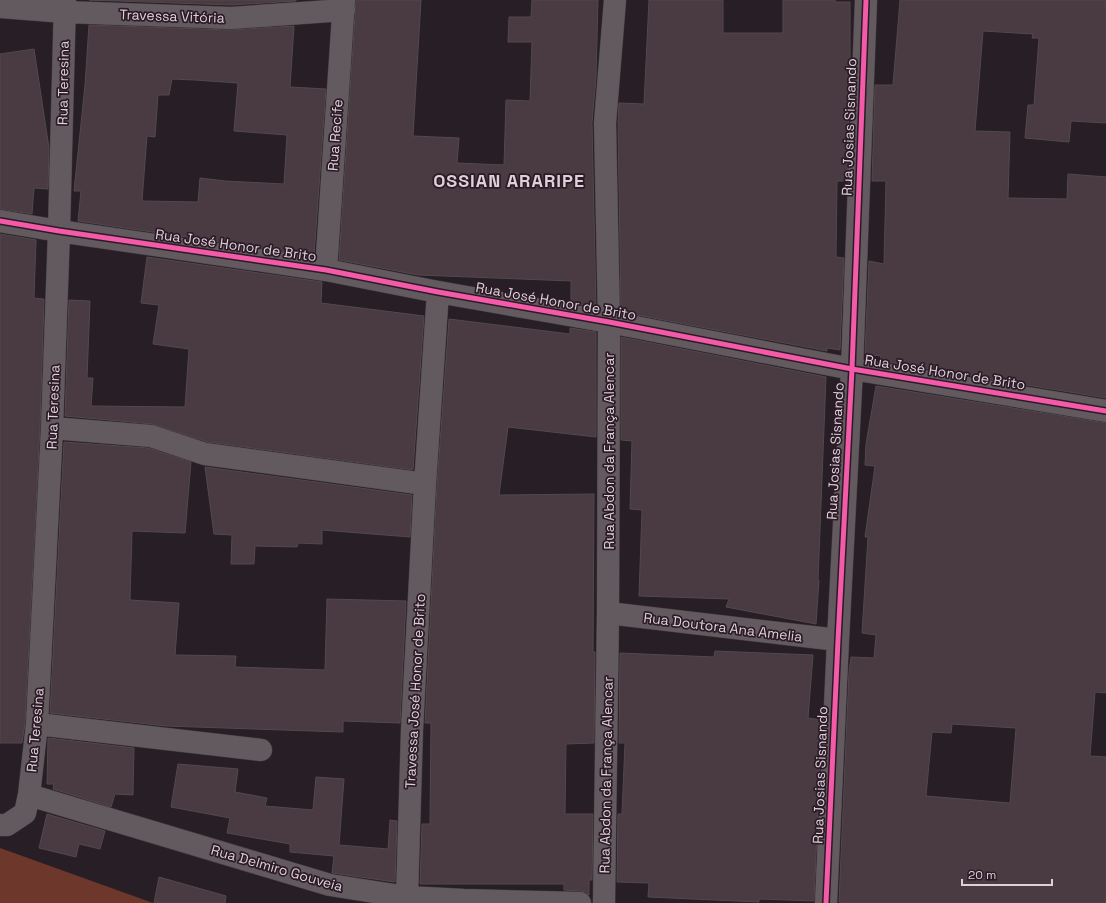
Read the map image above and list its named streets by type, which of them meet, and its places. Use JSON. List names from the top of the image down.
{
  "streets": {
    "street": [
      "Travessa Vitória",
      "Rua Teresina",
      "Rua Josias Sisnando",
      "Rua Recife",
      "Rua José Honor de Brito",
      "Rua Abdon da França Alencar",
      "Rua Doutora Ana Amelia",
      "Travessa José Honor de Brito",
      "Rua Delmiro Gouveia"
    ]
  },
  "crossings": [
    ["Travessa Vitória", "Rua Teresina"],
    ["Travessa Vitória", "Rua Recife"],
    ["Rua Teresina", "Rua José Honor de Brito"],
    ["Rua Teresina", "Rua Delmiro Gouveia"],
    ["Rua Josias Sisnando", "Rua José Honor de Brito"],
    ["Rua Josias Sisnando", "Rua Doutora Ana Amelia"],
    ["Rua Recife", "Rua José Honor de Brito"],
    ["Rua José Honor de Brito", "Rua Abdon da França Alencar"],
    ["Rua José Honor de Brito", "Travessa José Honor de Brito"],
    ["Rua Abdon da França Alencar", "Rua Doutora Ana Amelia"],
    ["Travessa José Honor de Brito", "Rua Delmiro Gouveia"]
  ],
  "districts": ["OSSIAN ARARIPE"],
  "scale_bar": "20 m"
}
